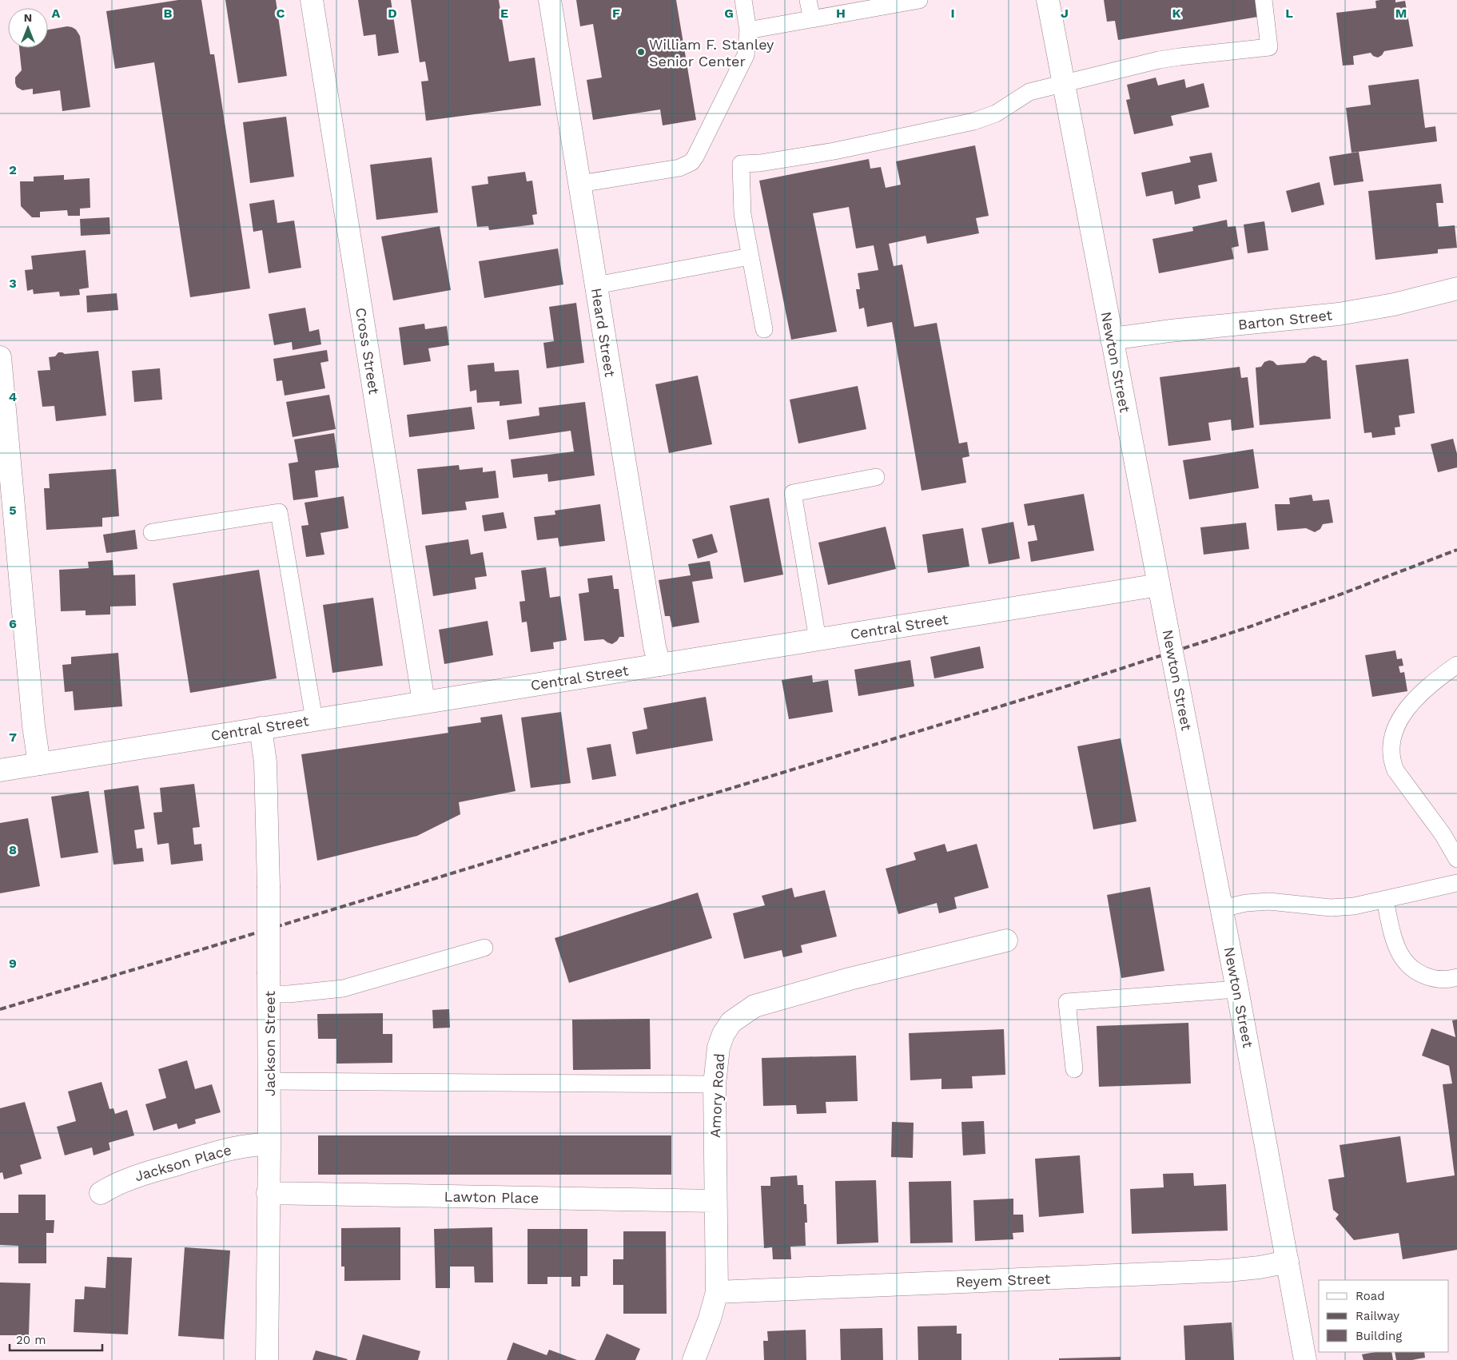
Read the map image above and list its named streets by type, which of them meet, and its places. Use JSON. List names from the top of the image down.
{
  "streets": {
    "street": [
      "Barton Street",
      "Heard Street",
      "Cross Street",
      "Newton Street",
      "Central Street",
      "Jackson Street",
      "Amory Road",
      "Jackson Place",
      "Lawton Place",
      "Reyem Street"
    ]
  },
  "crossings": [
    ["Barton Street", "Newton Street"],
    ["Heard Street", "Central Street"],
    ["Cross Street", "Central Street"],
    ["Newton Street", "Central Street"],
    ["Newton Street", "Reyem Street"],
    ["Central Street", "Jackson Street"],
    ["Jackson Street", "Jackson Place"],
    ["Jackson Street", "Lawton Place"],
    ["Amory Road", "Lawton Place"],
    ["Amory Road", "Reyem Street"]
  ],
  "places": ["William F. Stanley Senior Center"],
  "legend": ["Road", "Railway", "Building"],
  "scale_bar": "20 m",
  "north": "top",
  "grid": {
    "columns": [
      "A",
      "B",
      "C",
      "D",
      "E",
      "F",
      "G",
      "H",
      "I",
      "J",
      "K",
      "L",
      "M"
    ],
    "rows": [
      "2",
      "3",
      "4",
      "5",
      "6",
      "7",
      "8",
      "9"
    ]
  }
}
